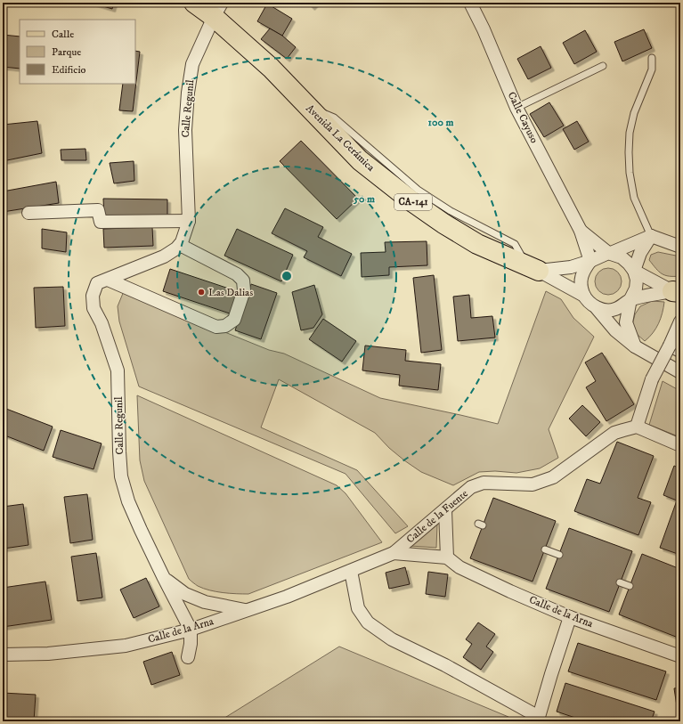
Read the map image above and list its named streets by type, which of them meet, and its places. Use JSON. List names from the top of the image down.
{
  "streets": {
    "main road": ["Avenida La Cerámica", "CA-141"],
    "street": [
      "Calle Regunil",
      "Calle Cayuso",
      "Calle de la Fuente",
      "Calle de la Arna"
    ]
  },
  "crossings": [
    ["Calle Regunil", "Avenida La Cerámica"],
    ["Calle Regunil", "Calle de la Arna"],
    ["Calle de la Fuente", "Calle de la Arna"]
  ],
  "places": ["Las Dalias"],
  "legend": ["Calle", "Parque", "Edificio"],
  "rings": ["100 m", "50 m"]
}
